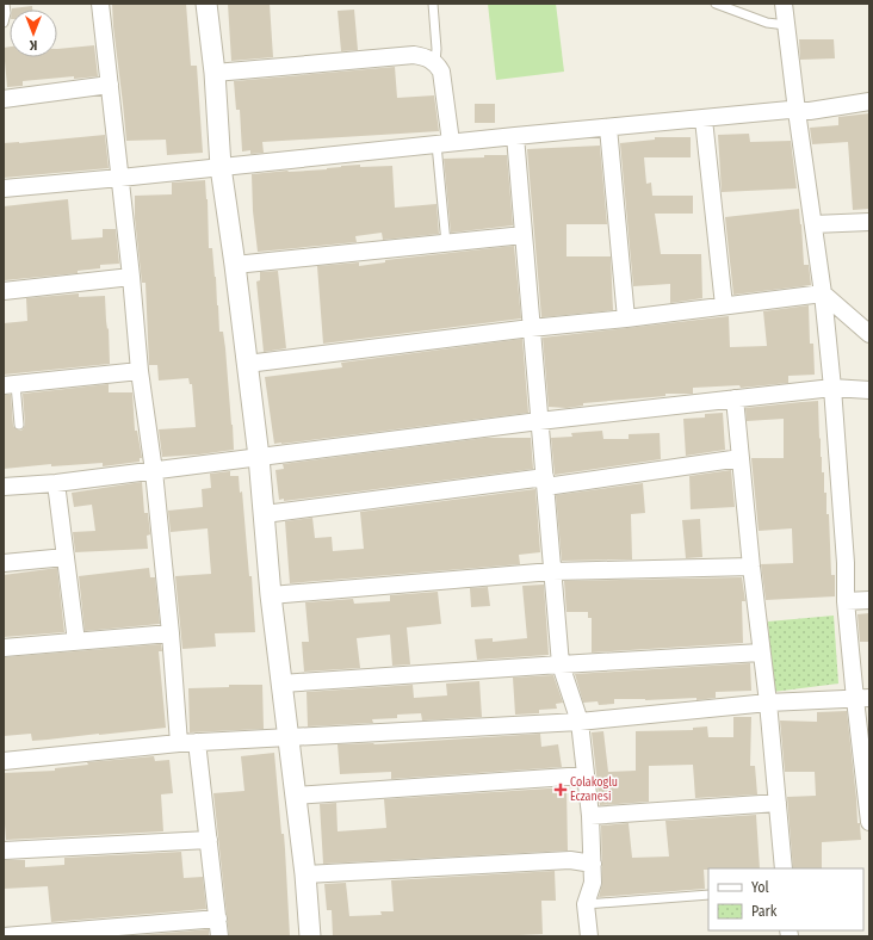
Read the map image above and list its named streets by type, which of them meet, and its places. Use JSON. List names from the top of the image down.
{
  "places": {
    "health": ["Colakoglu Eczanesi"]
  },
  "legend": ["Yol", "Park"],
  "north": "bottom"
}
